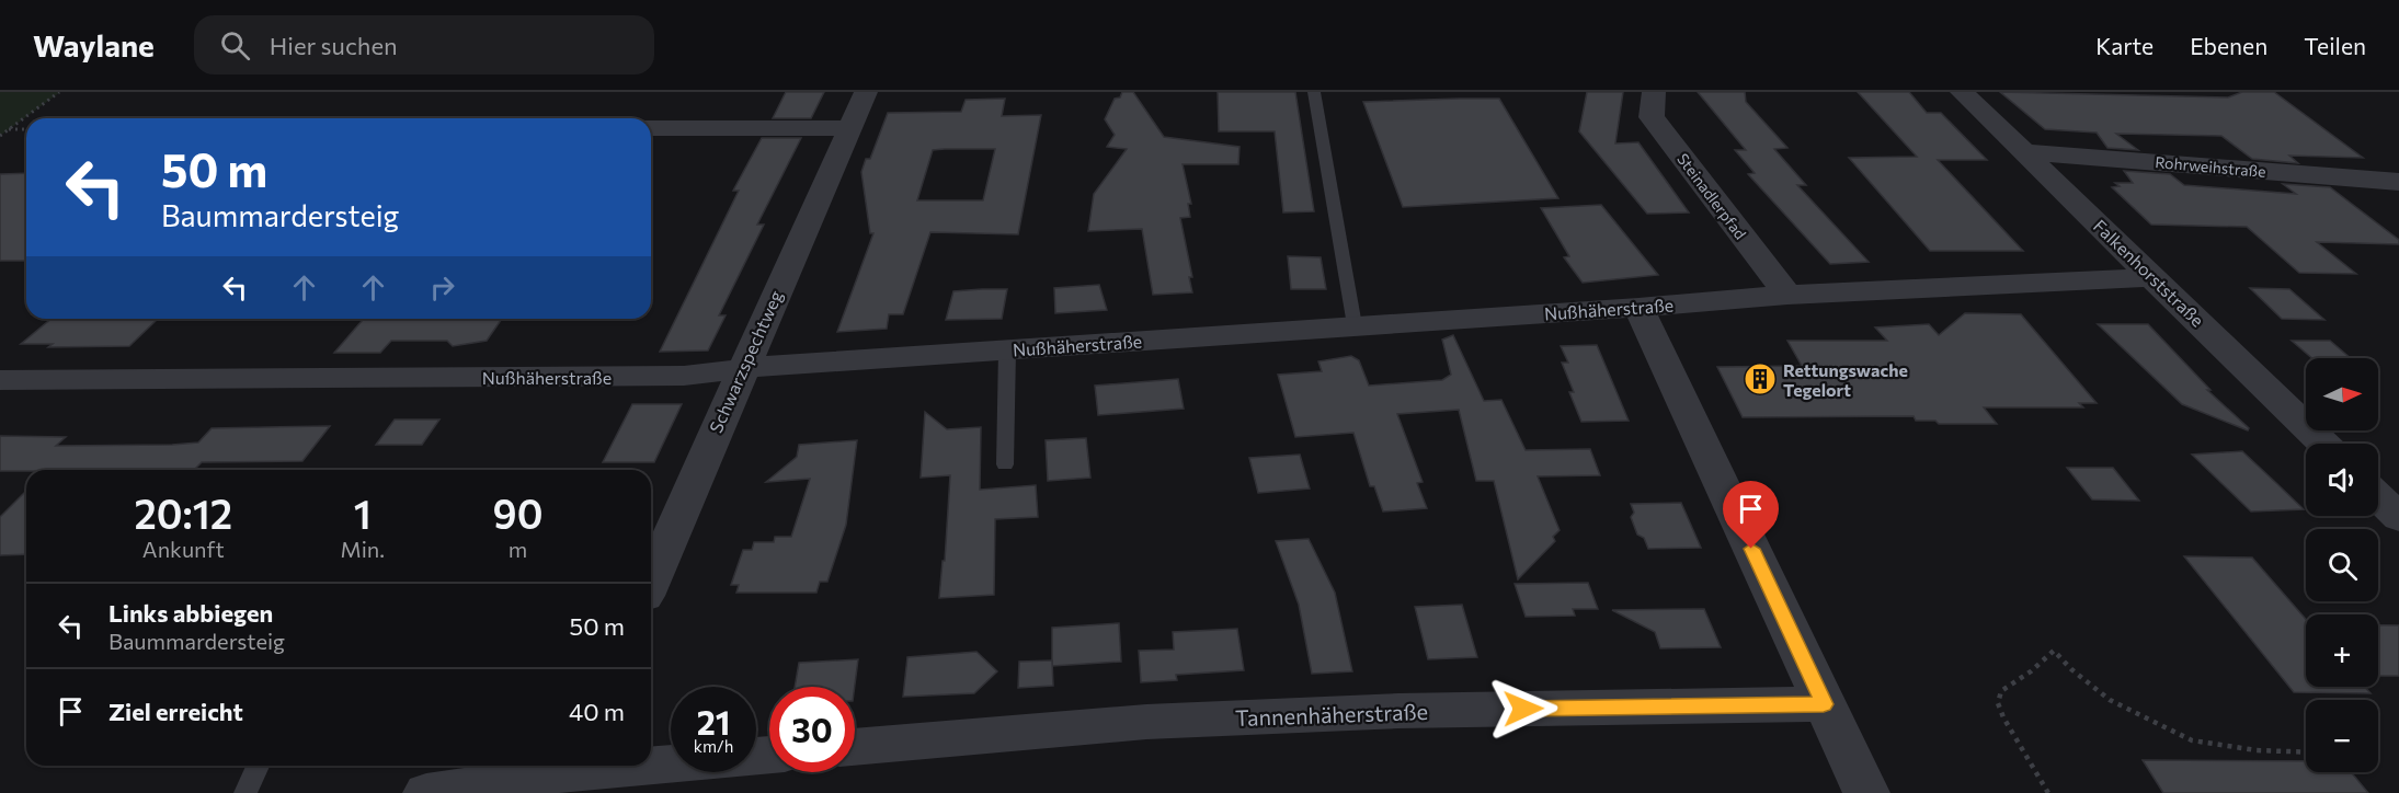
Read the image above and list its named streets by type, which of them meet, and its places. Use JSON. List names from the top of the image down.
{
  "streets": {
    "street": [
      "Rohrweihstraße",
      "Steinadlerpfad",
      "Falkenhorststraße",
      "Nußhäherstraße",
      "Schwarzspechtweg",
      "Tannenhäherstraße"
    ]
  },
  "crossings": [
    ["Rohrweihstraße", "Falkenhorststraße"],
    ["Steinadlerpfad", "Nußhäherstraße"],
    ["Falkenhorststraße", "Nußhäherstraße"],
    ["Nußhäherstraße", "Schwarzspechtweg"]
  ],
  "places": {
    "building": ["Rettungswache Tegelort"]
  },
  "north": "right",
  "page": {
    "header": "Waylane",
    "search": "Hier suchen",
    "nav": ["Karte", "Ebenen", "Teilen"],
    "turn": ["50 m", "Baummardersteig"],
    "map_buttons": ["+", "−"],
    "eta": [
      "20:12",
      "Ankunft",
      "1",
      "Min.",
      "90",
      "m"
    ],
    "list": [
      {
        "name": "Links abbiegen",
        "note": "Baummardersteig",
        "value": "50 m"
      },
      {
        "name": "Ziel erreicht",
        "value": "40 m"
      }
    ],
    "speed": "21 km/h",
    "limit": "30"
  }
}
